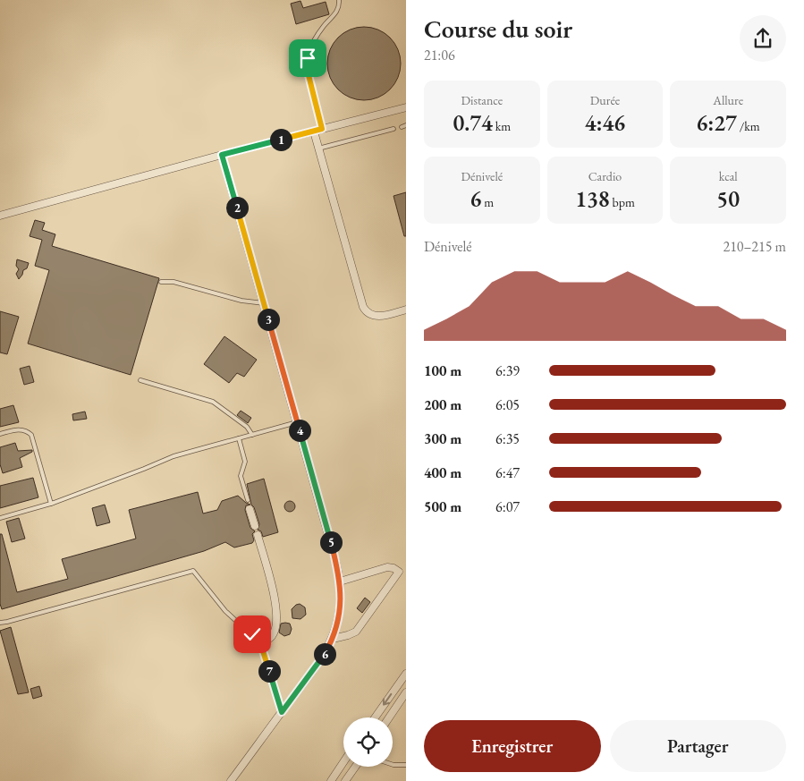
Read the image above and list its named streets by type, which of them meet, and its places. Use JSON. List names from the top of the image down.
{
  "page": {
    "heading": ["Course du soir", "21:06"],
    "stats": [
      ["Distance", "0.74 km"],
      ["Durée", "4:46"],
      ["Allure", "6:27 /km"],
      ["Dénivelé", "6 m"],
      ["Cardio", "138 bpm"],
      ["kcal", "50"]
    ],
    "pins": [
      "1",
      "2",
      "3",
      "4",
      "5",
      "6",
      "7"
    ],
    "chart": ["Dénivelé", "210–215 m"],
    "list": [
      {
        "name": "100 m",
        "note": "6:39"
      },
      {
        "name": "200 m",
        "note": "6:05"
      },
      {
        "name": "300 m",
        "note": "6:35"
      },
      {
        "name": "400 m",
        "note": "6:47"
      },
      {
        "name": "500 m",
        "note": "6:07"
      }
    ],
    "buttons": ["Enregistrer", "Partager"]
  }
}
